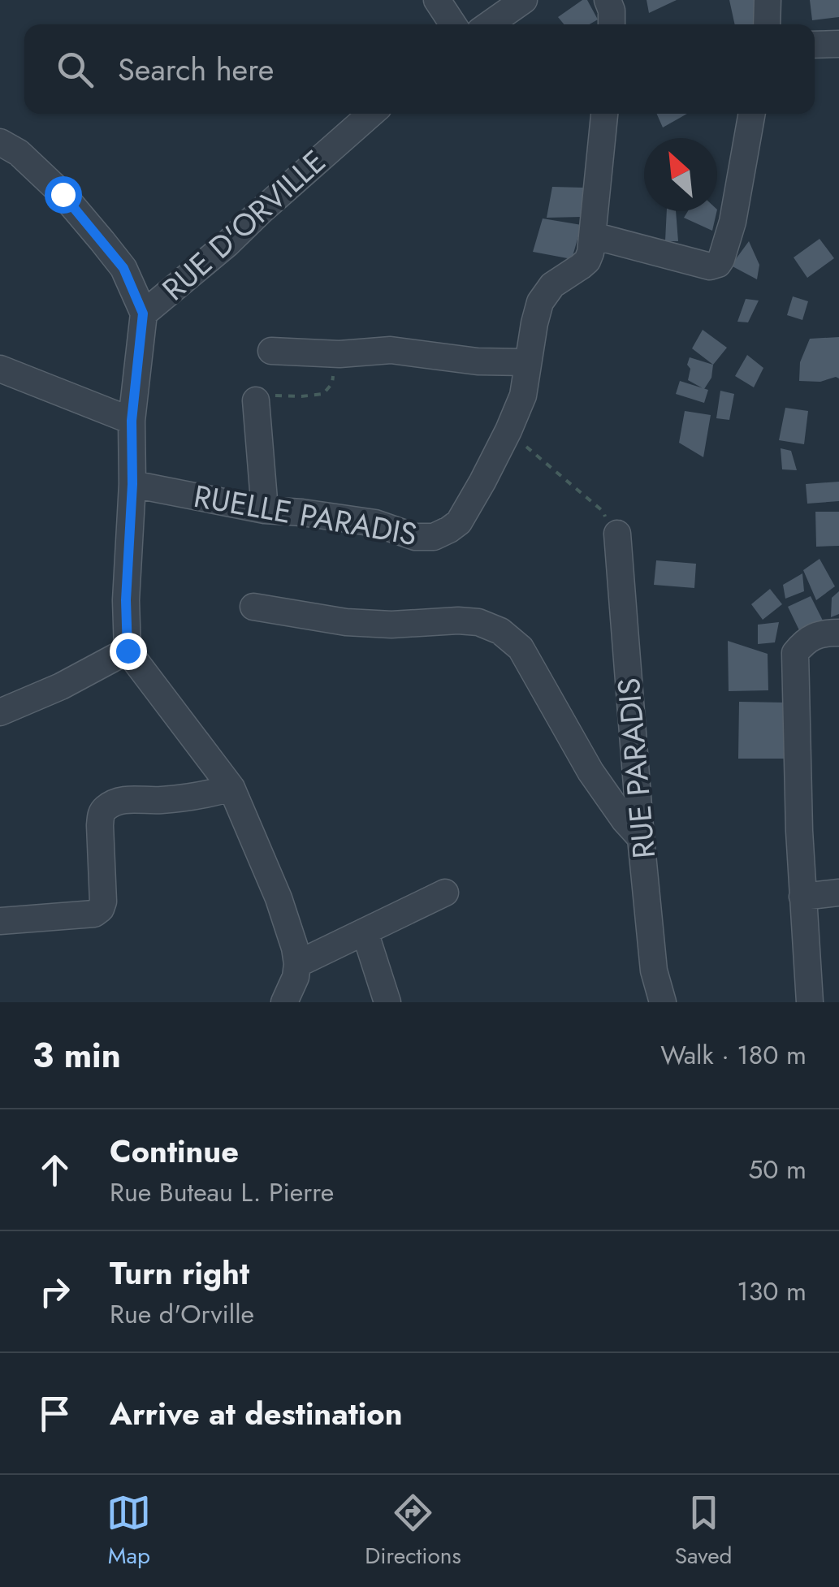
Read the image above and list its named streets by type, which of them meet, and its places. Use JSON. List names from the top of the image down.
{
  "streets": {
    "street": ["RUE D'ORVILLE", "RUELLE PARADIS", "RUE PARADIS"]
  },
  "crossings": [
    ["RUE D'ORVILLE", "RUELLE PARADIS"]
  ],
  "north": "top left",
  "page": {
    "search": "Search here",
    "heading": ["3 min", "Walk · 180 m"],
    "list": [
      ["Continue", "Rue Buteau L. Pierre", "50 m"],
      ["Turn right", "Rue d'Orville", "130 m"],
      "Arrive at destination"
    ],
    "nav": ["Map", "Directions", "Saved"]
  }
}
